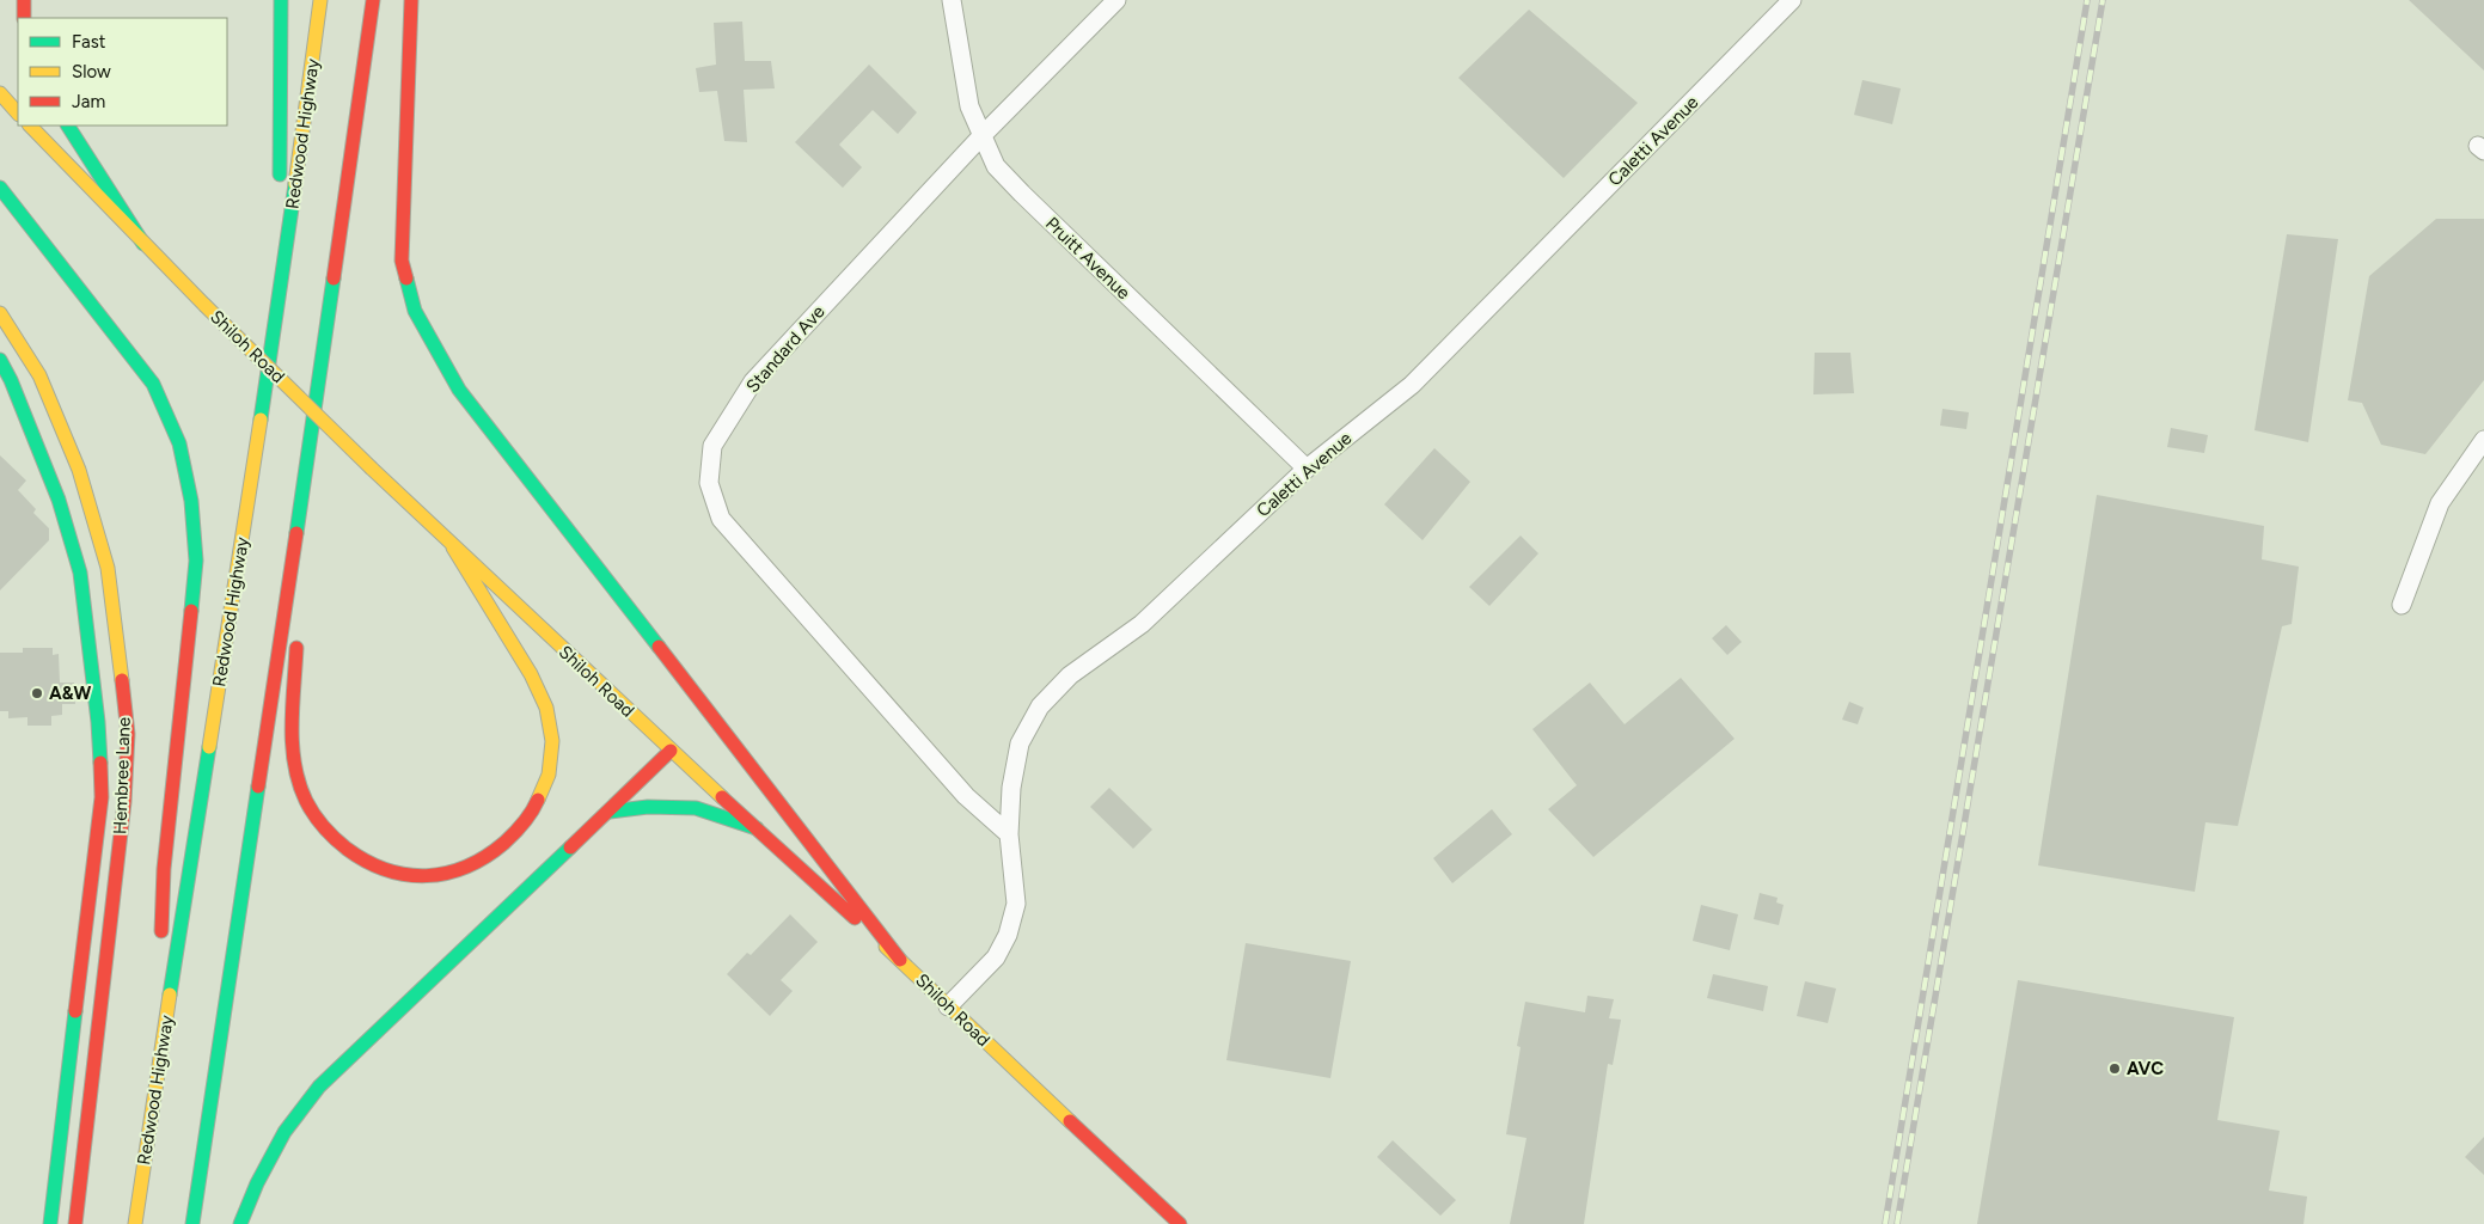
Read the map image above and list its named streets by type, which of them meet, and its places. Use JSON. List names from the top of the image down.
{
  "streets": {
    "main road": ["Redwood Highway", "Shiloh Road", "Hembree Lane"],
    "street": ["Caletti Avenue", "Pruitt Avenue", "Standard Ave"]
  },
  "crossings": [
    ["Caletti Avenue", "Pruitt Avenue"],
    ["Caletti Avenue", "Shiloh Road"],
    ["Caletti Avenue", "Standard Ave"],
    ["Pruitt Avenue", "Standard Ave"]
  ],
  "places": ["A&W", "AVC"],
  "legend": ["Fast", "Slow", "Jam"]
}
